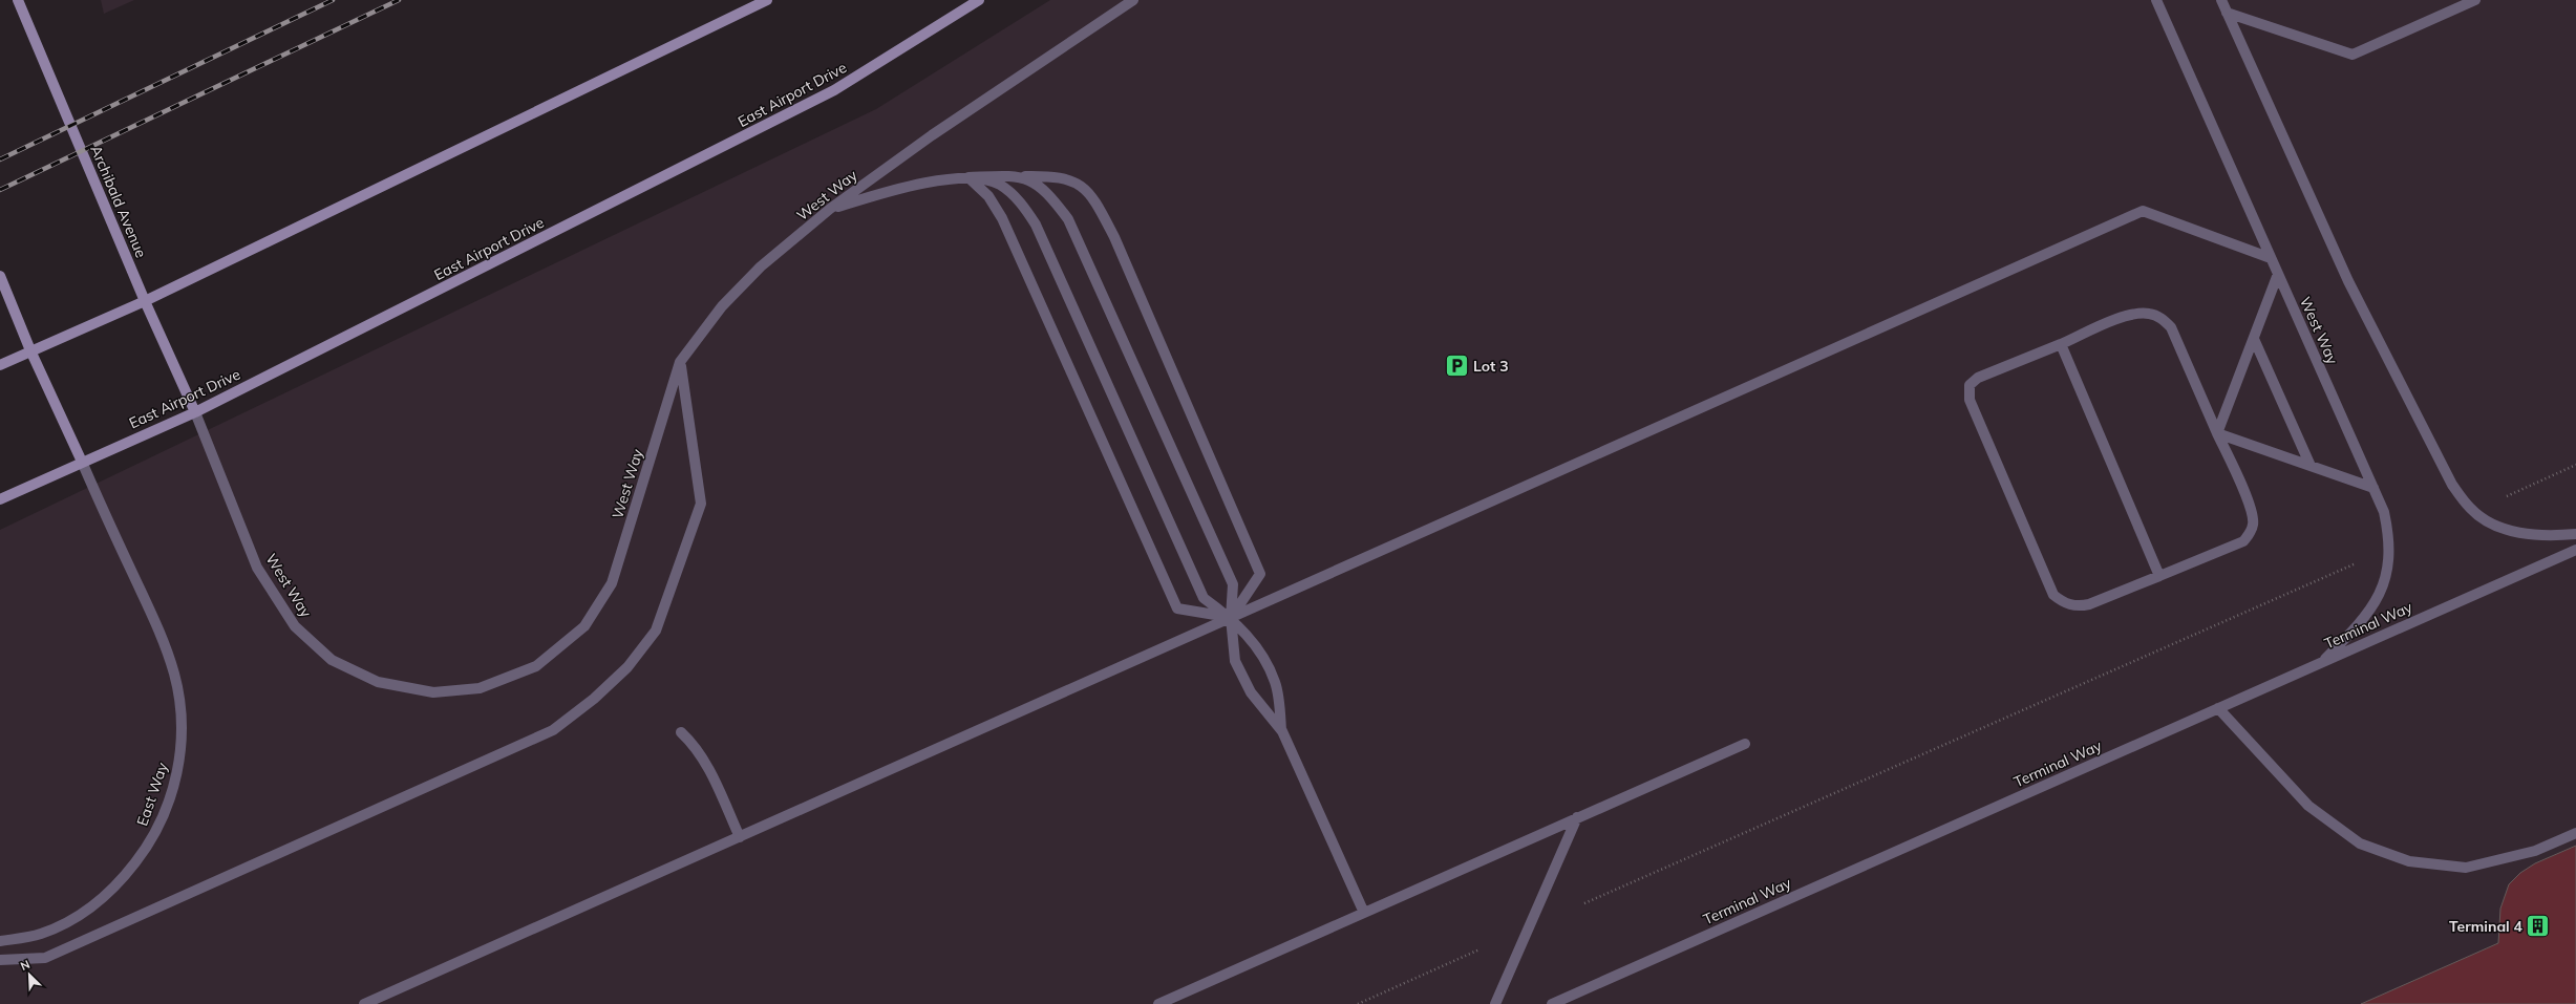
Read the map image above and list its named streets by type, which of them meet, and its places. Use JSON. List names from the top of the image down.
{
  "streets": {
    "main road": ["East Airport Drive", "Archibald Avenue"],
    "lane": ["West Way", "Terminal Way", "East Way"]
  },
  "crossings": [
    ["East Airport Drive", "West Way"],
    ["East Airport Drive", "Archibald Avenue"],
    ["East Airport Drive", "East Way"],
    ["West Way", "Archibald Avenue"],
    ["West Way", "Terminal Way"]
  ],
  "places": {
    "parking": ["Lot 3"],
    "building": ["Terminal 4"]
  },
  "north": "top left"
}
